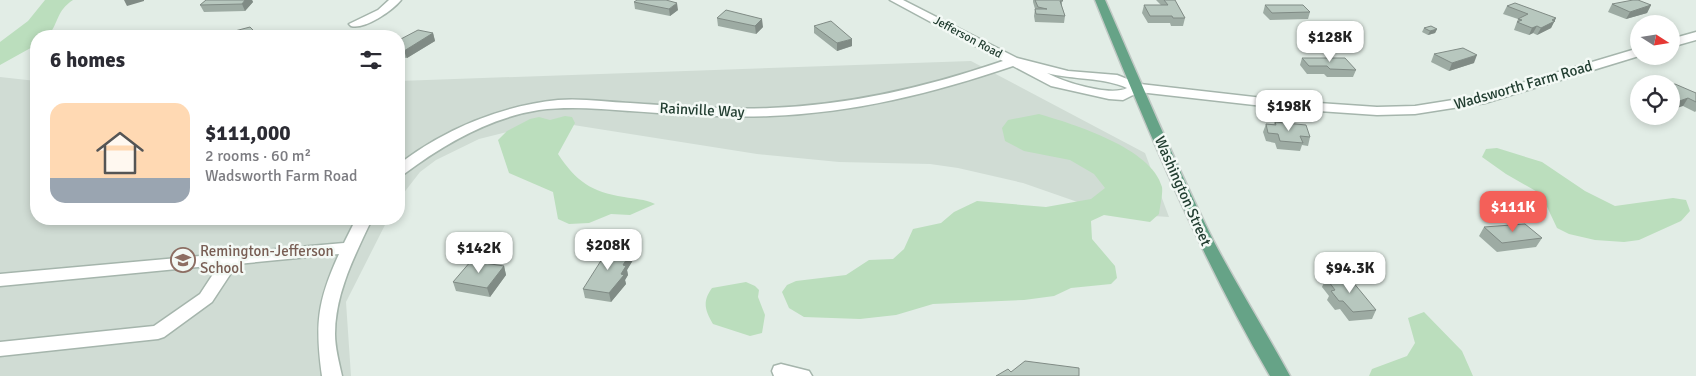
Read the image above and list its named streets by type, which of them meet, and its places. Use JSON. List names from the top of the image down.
{
  "streets": {
    "main road": ["Washington Street"],
    "street": ["Jefferson Road", "Wadsworth Farm Road", "Rainville Way"]
  },
  "crossings": [
    ["Jefferson Road", "Wadsworth Farm Road"],
    ["Jefferson Road", "Rainville Way"],
    ["Jefferson Road", "Washington Street"],
    ["Wadsworth Farm Road", "Washington Street"]
  ],
  "places": {
    "school or university": ["Remington-Jefferson School"]
  },
  "north": "right",
  "page": {
    "price": [
      "$128K",
      "$198K",
      "$111K",
      "$208K",
      "$142K",
      "$94.3K"
    ],
    "heading": "6 homes",
    "list": [
      {
        "name": "$111,000",
        "note": "2 rooms · 60 m² · Wadsworth Farm Road"
      }
    ]
  }
}
